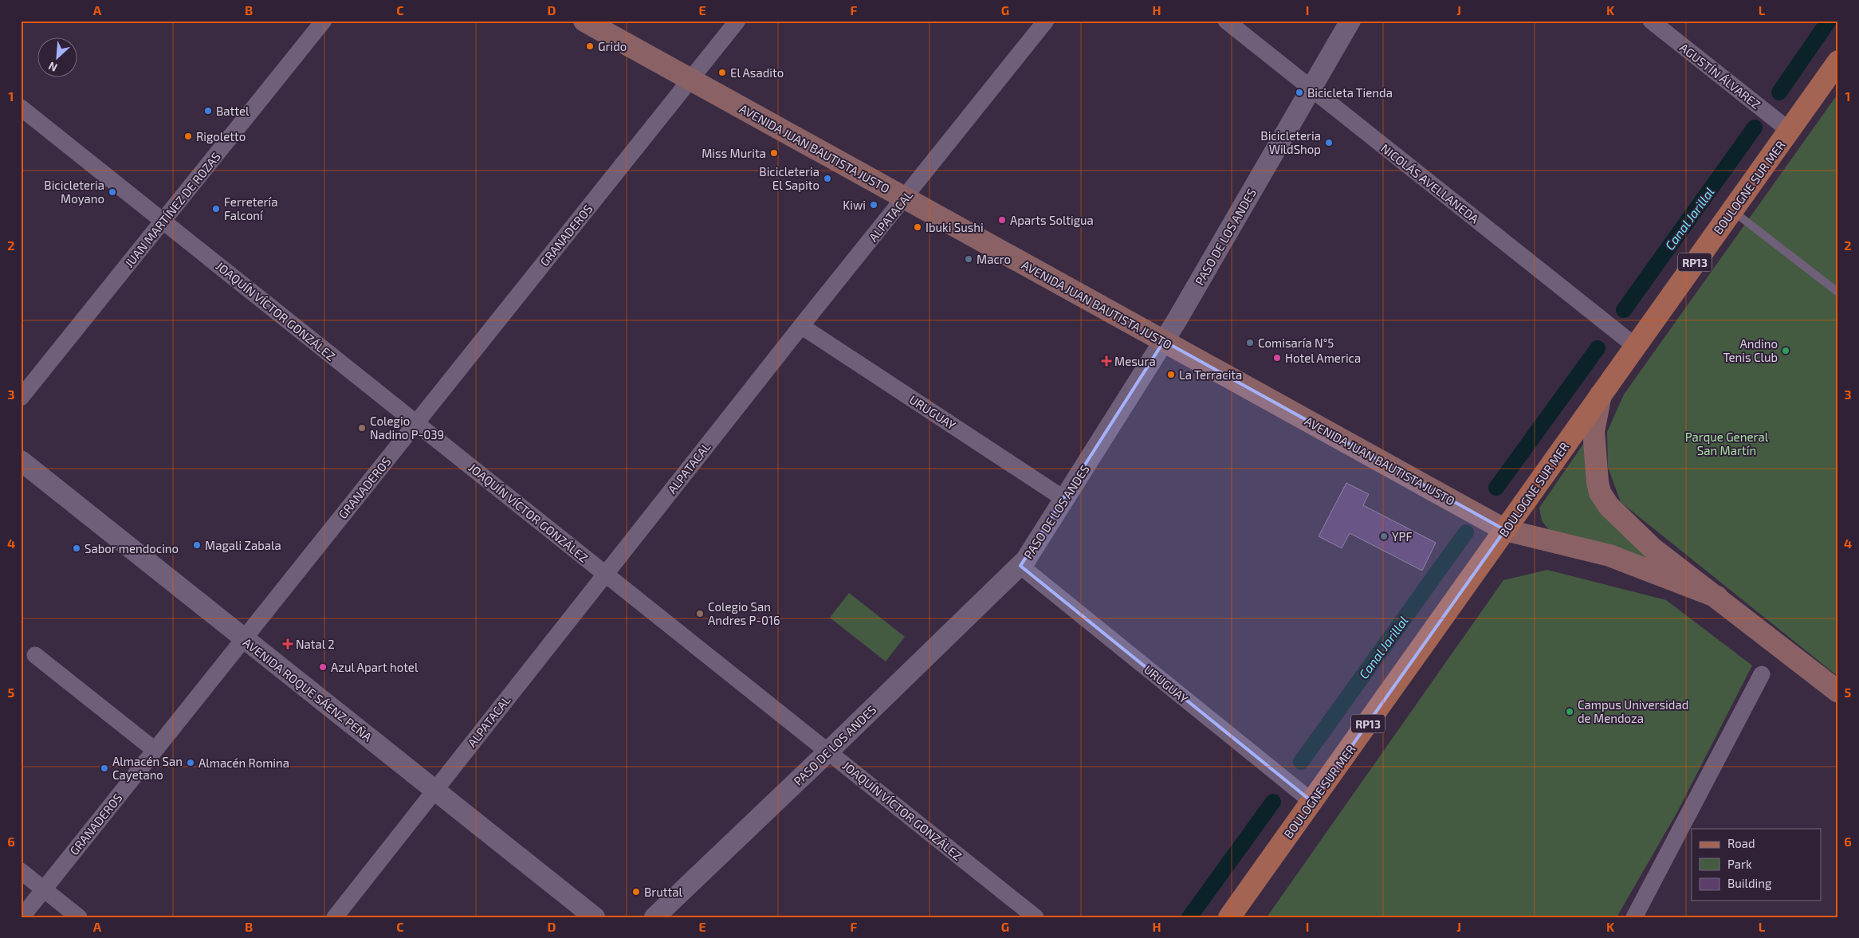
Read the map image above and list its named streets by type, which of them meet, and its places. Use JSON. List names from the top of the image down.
{
  "streets": {
    "main road": ["AVENIDA JUAN BAUTISTA JUSTO", "BOULOGNE SUR MER", "RP13"],
    "street": [
      "AGUSTÍN ÁLVAREZ",
      "NICOLÁS AVELLANEDA",
      "JUAN MARTÍNEZ DE ROZAS",
      "ALPATACAL",
      "GRANADEROS",
      "PASO DE LOS ANDES",
      "JOAQUÍN VÍCTOR GONZÁLEZ",
      "URUGUAY",
      "AVENIDA ROQUE SÁENZ PEÑA"
    ]
  },
  "crossings": [
    ["AGUSTÍN ÁLVAREZ", "BOULOGNE SUR MER"],
    ["AVENIDA JUAN BAUTISTA JUSTO", "BOULOGNE SUR MER"],
    ["AVENIDA JUAN BAUTISTA JUSTO", "ALPATACAL"],
    ["AVENIDA JUAN BAUTISTA JUSTO", "GRANADEROS"],
    ["AVENIDA JUAN BAUTISTA JUSTO", "PASO DE LOS ANDES"],
    ["NICOLÁS AVELLANEDA", "BOULOGNE SUR MER"],
    ["NICOLÁS AVELLANEDA", "PASO DE LOS ANDES"],
    ["BOULOGNE SUR MER", "URUGUAY"],
    ["JUAN MARTÍNEZ DE ROZAS", "JOAQUÍN VÍCTOR GONZÁLEZ"],
    ["ALPATACAL", "JOAQUÍN VÍCTOR GONZÁLEZ"],
    ["ALPATACAL", "URUGUAY"],
    ["ALPATACAL", "AVENIDA ROQUE SÁENZ PEÑA"],
    ["GRANADEROS", "JOAQUÍN VÍCTOR GONZÁLEZ"],
    ["GRANADEROS", "AVENIDA ROQUE SÁENZ PEÑA"],
    ["PASO DE LOS ANDES", "JOAQUÍN VÍCTOR GONZÁLEZ"],
    ["PASO DE LOS ANDES", "URUGUAY"]
  ],
  "water": ["Canal Jarillal"],
  "parks": ["Parque General San Martín"],
  "places": {
    "other": [
      "Grido",
      "El Asadito",
      "Bicicleta Tienda",
      "Battel",
      "Rigoletto",
      "Bicicleteria WildShop",
      "Miss Murita",
      "Bicicleteria El Sapito",
      "Bicicleteria Moyano",
      "Kiwi",
      "Ferretería Falconí",
      "Aparts Soltigua",
      "Ibuki Sushi",
      "Macro",
      "Comisaría N°5",
      "Andino Tenis Club",
      "Hotel America",
      "La Terracita",
      "Colegio Nadino P-039",
      "YPF",
      "Magali Zabala",
      "Sabor mendocino",
      "Colegio San Andres P-016",
      "Azul Apart hotel",
      "Campus Universidad de Mendoza",
      "Almacén Romina",
      "Almacén San Cayetano",
      "Bruttal"
    ],
    "health": ["Mesura", "Natal 2"]
  },
  "legend": ["Road", "Park", "Building"],
  "north": "bottom left",
  "grid": {
    "columns": [
      "A",
      "B",
      "C",
      "D",
      "E",
      "F",
      "G",
      "H",
      "I",
      "J",
      "K",
      "L"
    ],
    "rows": [
      "1",
      "2",
      "3",
      "4",
      "5",
      "6"
    ]
  }
}
